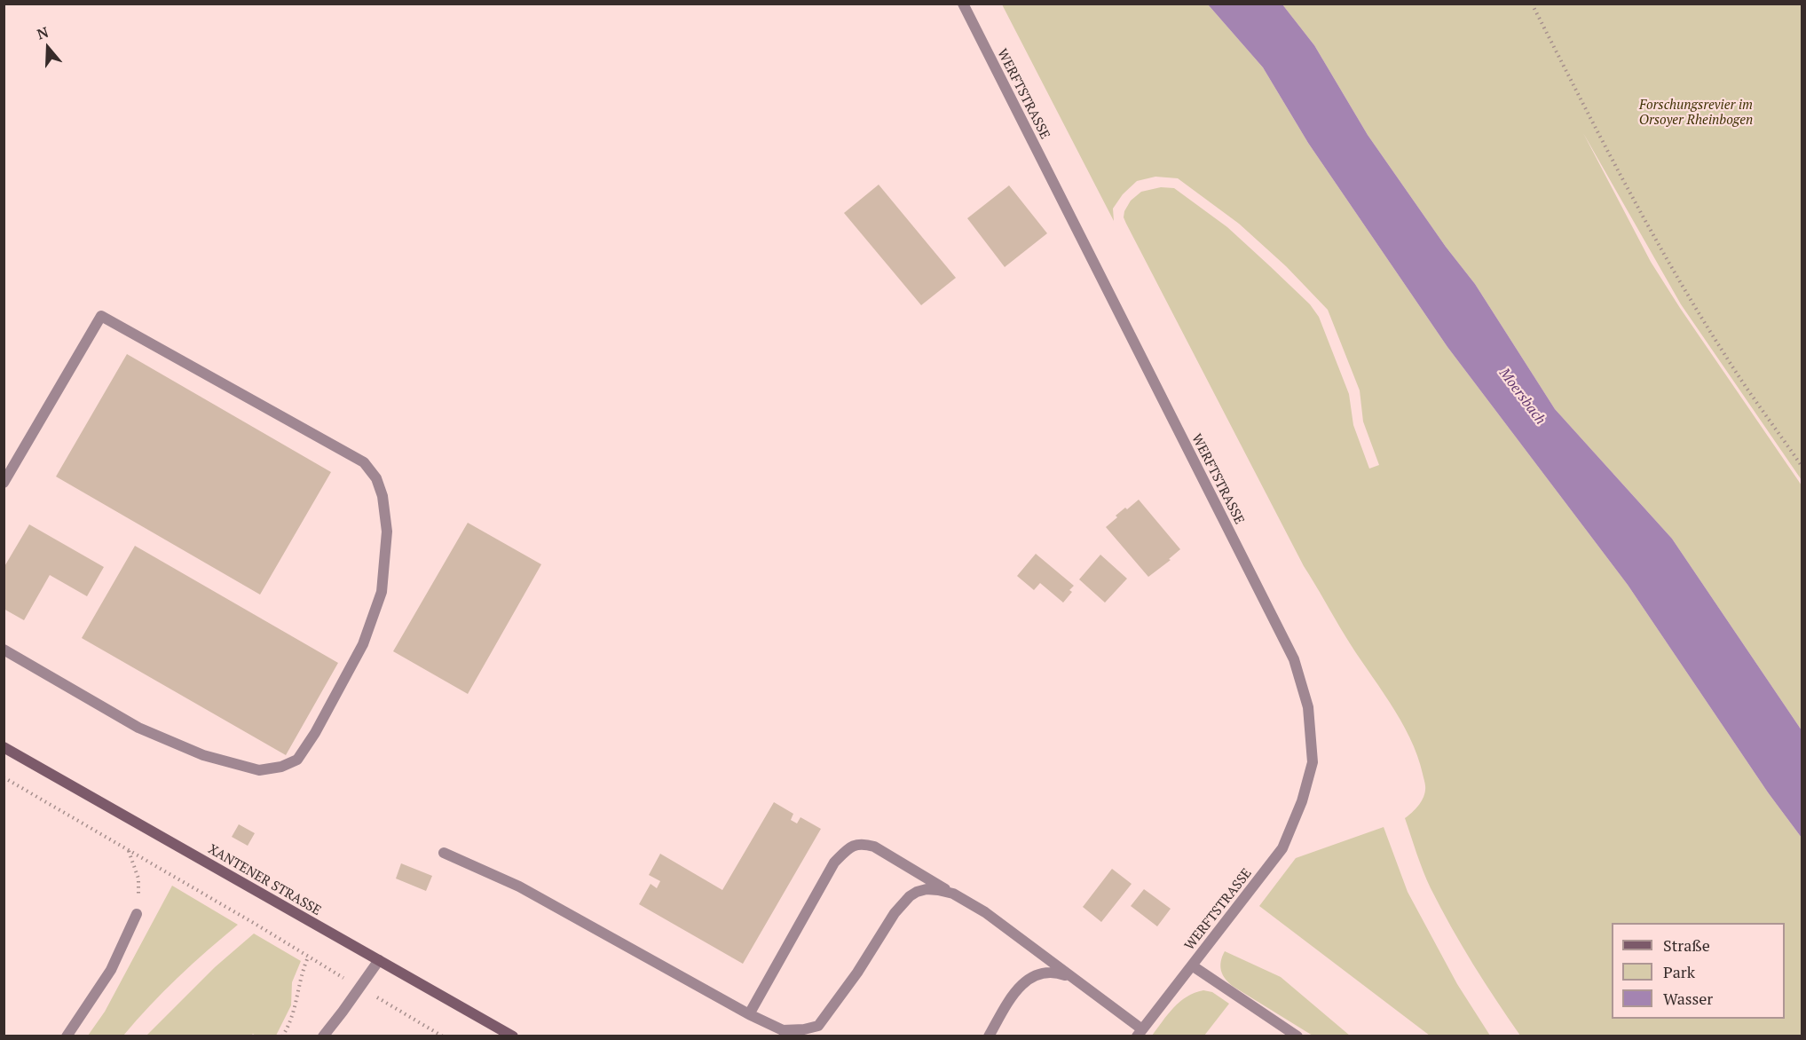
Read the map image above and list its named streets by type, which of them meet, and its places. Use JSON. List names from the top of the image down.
{
  "streets": {
    "main road": ["XANTENER STRASSE"],
    "street": ["WERFTSTRASSE"]
  },
  "water": ["Moersbach"],
  "parks": ["Forschungsrevier im Orsoyer Rheinbogen"],
  "legend": ["Straße", "Park", "Wasser"],
  "north": "top"
}
